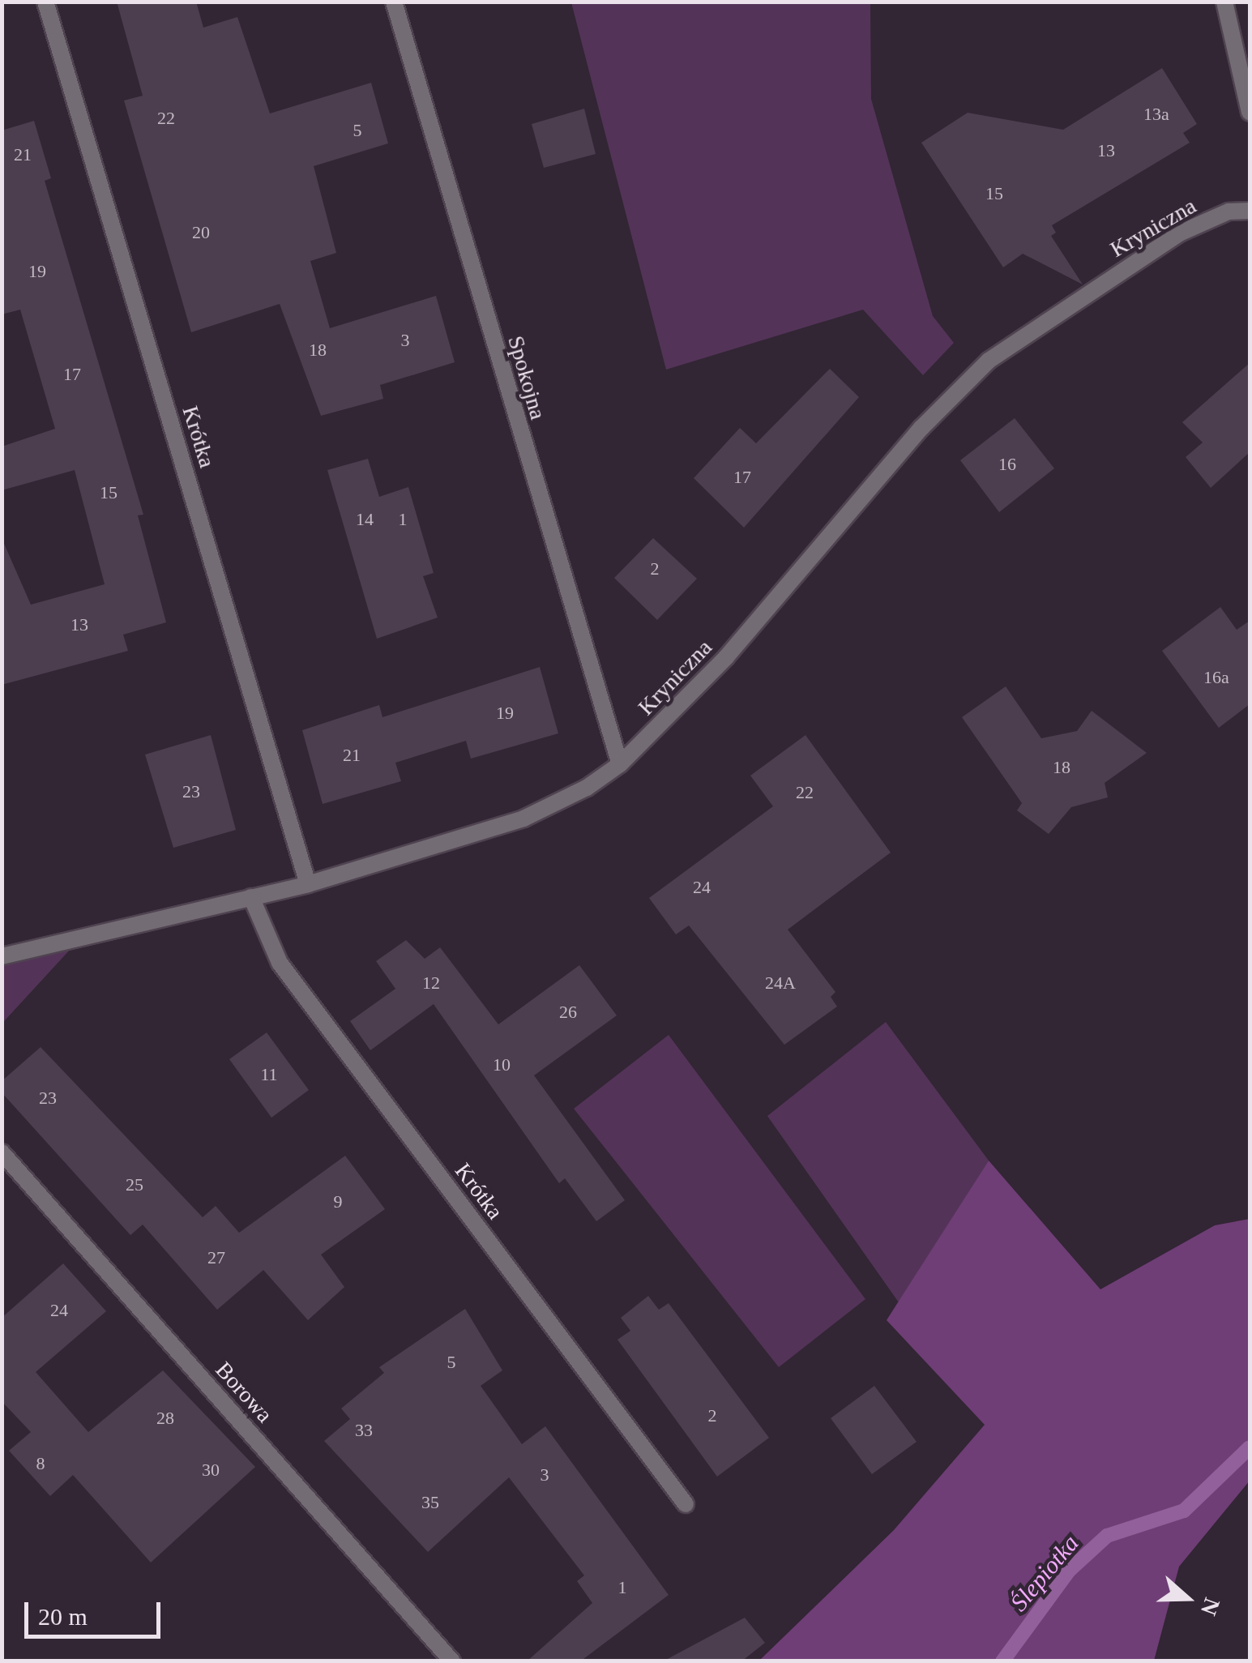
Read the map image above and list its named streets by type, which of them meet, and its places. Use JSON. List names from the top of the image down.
{
  "streets": {
    "street": [
      "Kryniczna",
      "Spokojna",
      "Krótka",
      "Borowa"
    ]
  },
  "crossings": [
    ["Kryniczna", "Spokojna"],
    ["Kryniczna", "Krótka"]
  ],
  "water": ["Ślepiotka"],
  "house_numbers": [
    "13a",
    "22",
    "5",
    "13",
    "21",
    "15",
    "20",
    "19",
    "3",
    "18",
    "17",
    "16",
    "17",
    "15",
    "14",
    "1",
    "2",
    "13",
    "16a",
    "19",
    "21",
    "18",
    "23",
    "22",
    "24",
    "12",
    "24A",
    "26",
    "10",
    "11",
    "23",
    "25",
    "9",
    "27",
    "24",
    "5",
    "2",
    "28",
    "33",
    "8",
    "30",
    "3",
    "35",
    "1"
  ],
  "scale_bar": "20 m",
  "north": "right"
}
